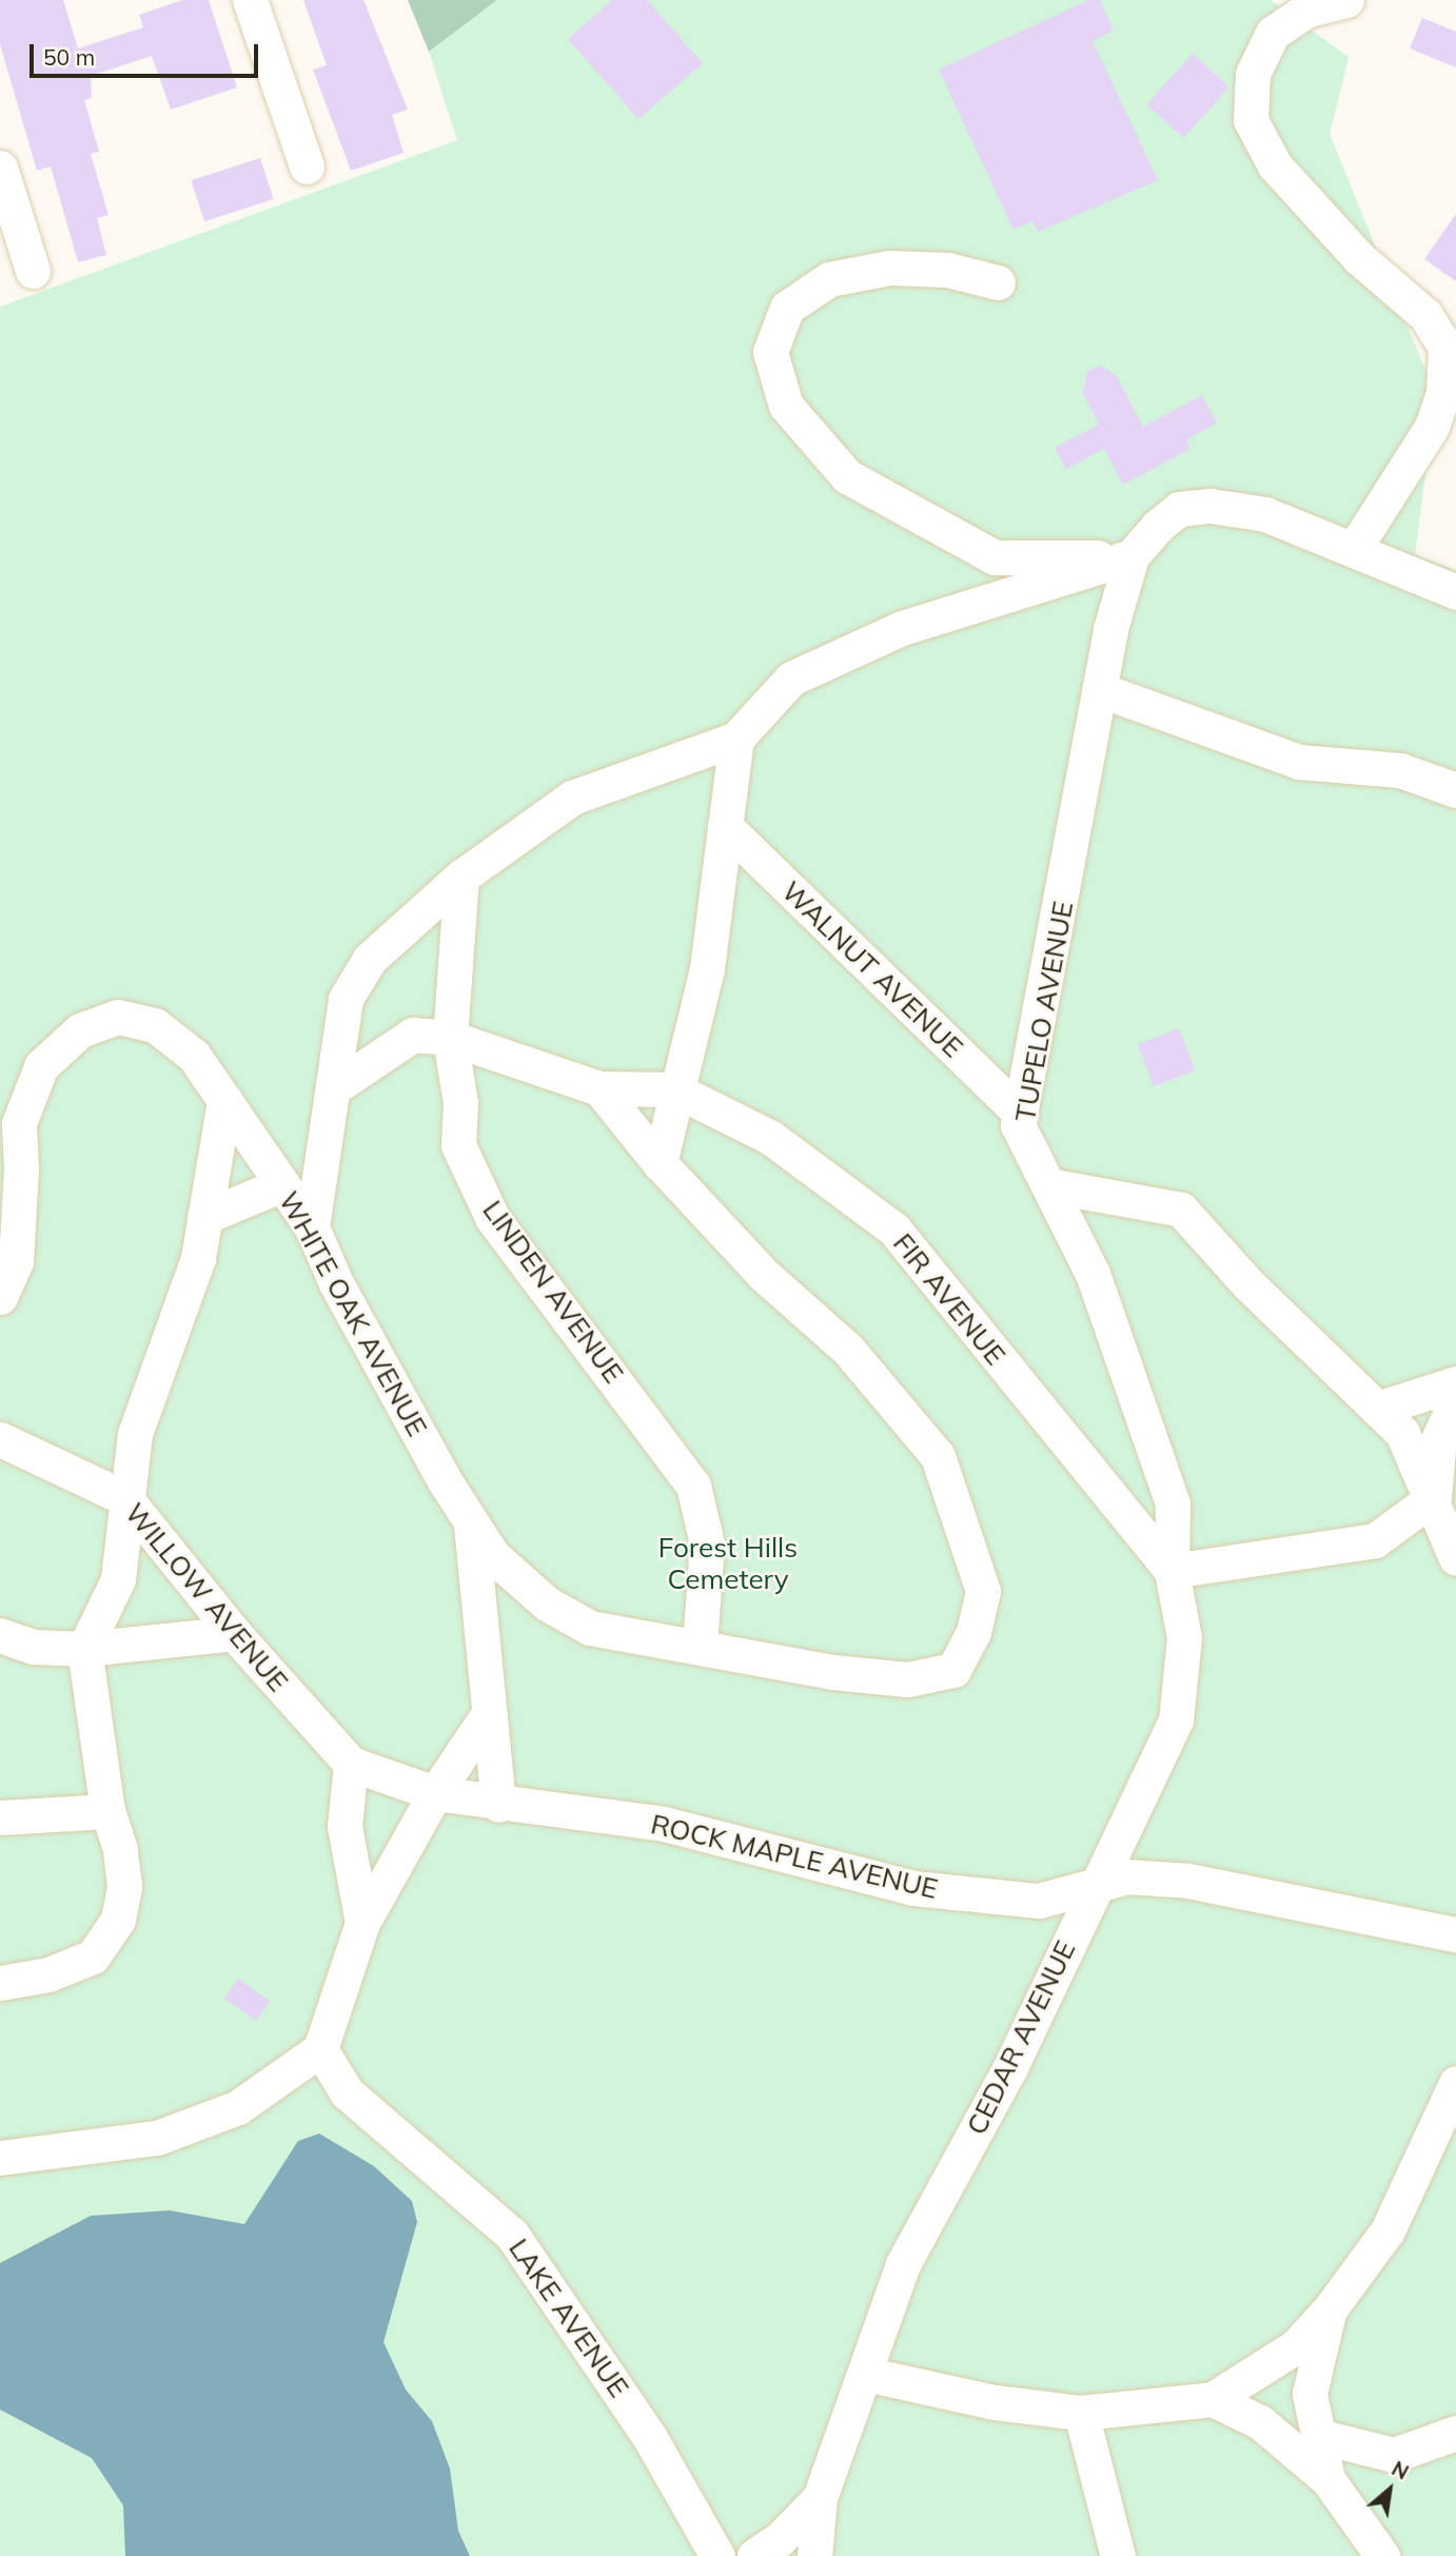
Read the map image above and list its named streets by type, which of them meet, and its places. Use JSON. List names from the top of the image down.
{
  "streets": {
    "street": [
      "WALNUT AVENUE",
      "TUPELO AVENUE",
      "LINDEN AVENUE",
      "FIR AVENUE",
      "WHITE OAK AVENUE",
      "WILLOW AVENUE",
      "ROCK MAPLE AVENUE",
      "CEDAR AVENUE",
      "LAKE AVENUE"
    ]
  },
  "crossings": [
    ["WALNUT AVENUE", "TUPELO AVENUE"],
    ["TUPELO AVENUE", "FIR AVENUE"],
    ["TUPELO AVENUE", "CEDAR AVENUE"],
    ["LINDEN AVENUE", "WHITE OAK AVENUE"],
    ["FIR AVENUE", "CEDAR AVENUE"],
    ["WHITE OAK AVENUE", "ROCK MAPLE AVENUE"],
    ["WILLOW AVENUE", "ROCK MAPLE AVENUE"],
    ["ROCK MAPLE AVENUE", "CEDAR AVENUE"]
  ],
  "parks": ["Forest Hills Cemetery"],
  "scale_bar": "50 m",
  "north": "top right"
}
